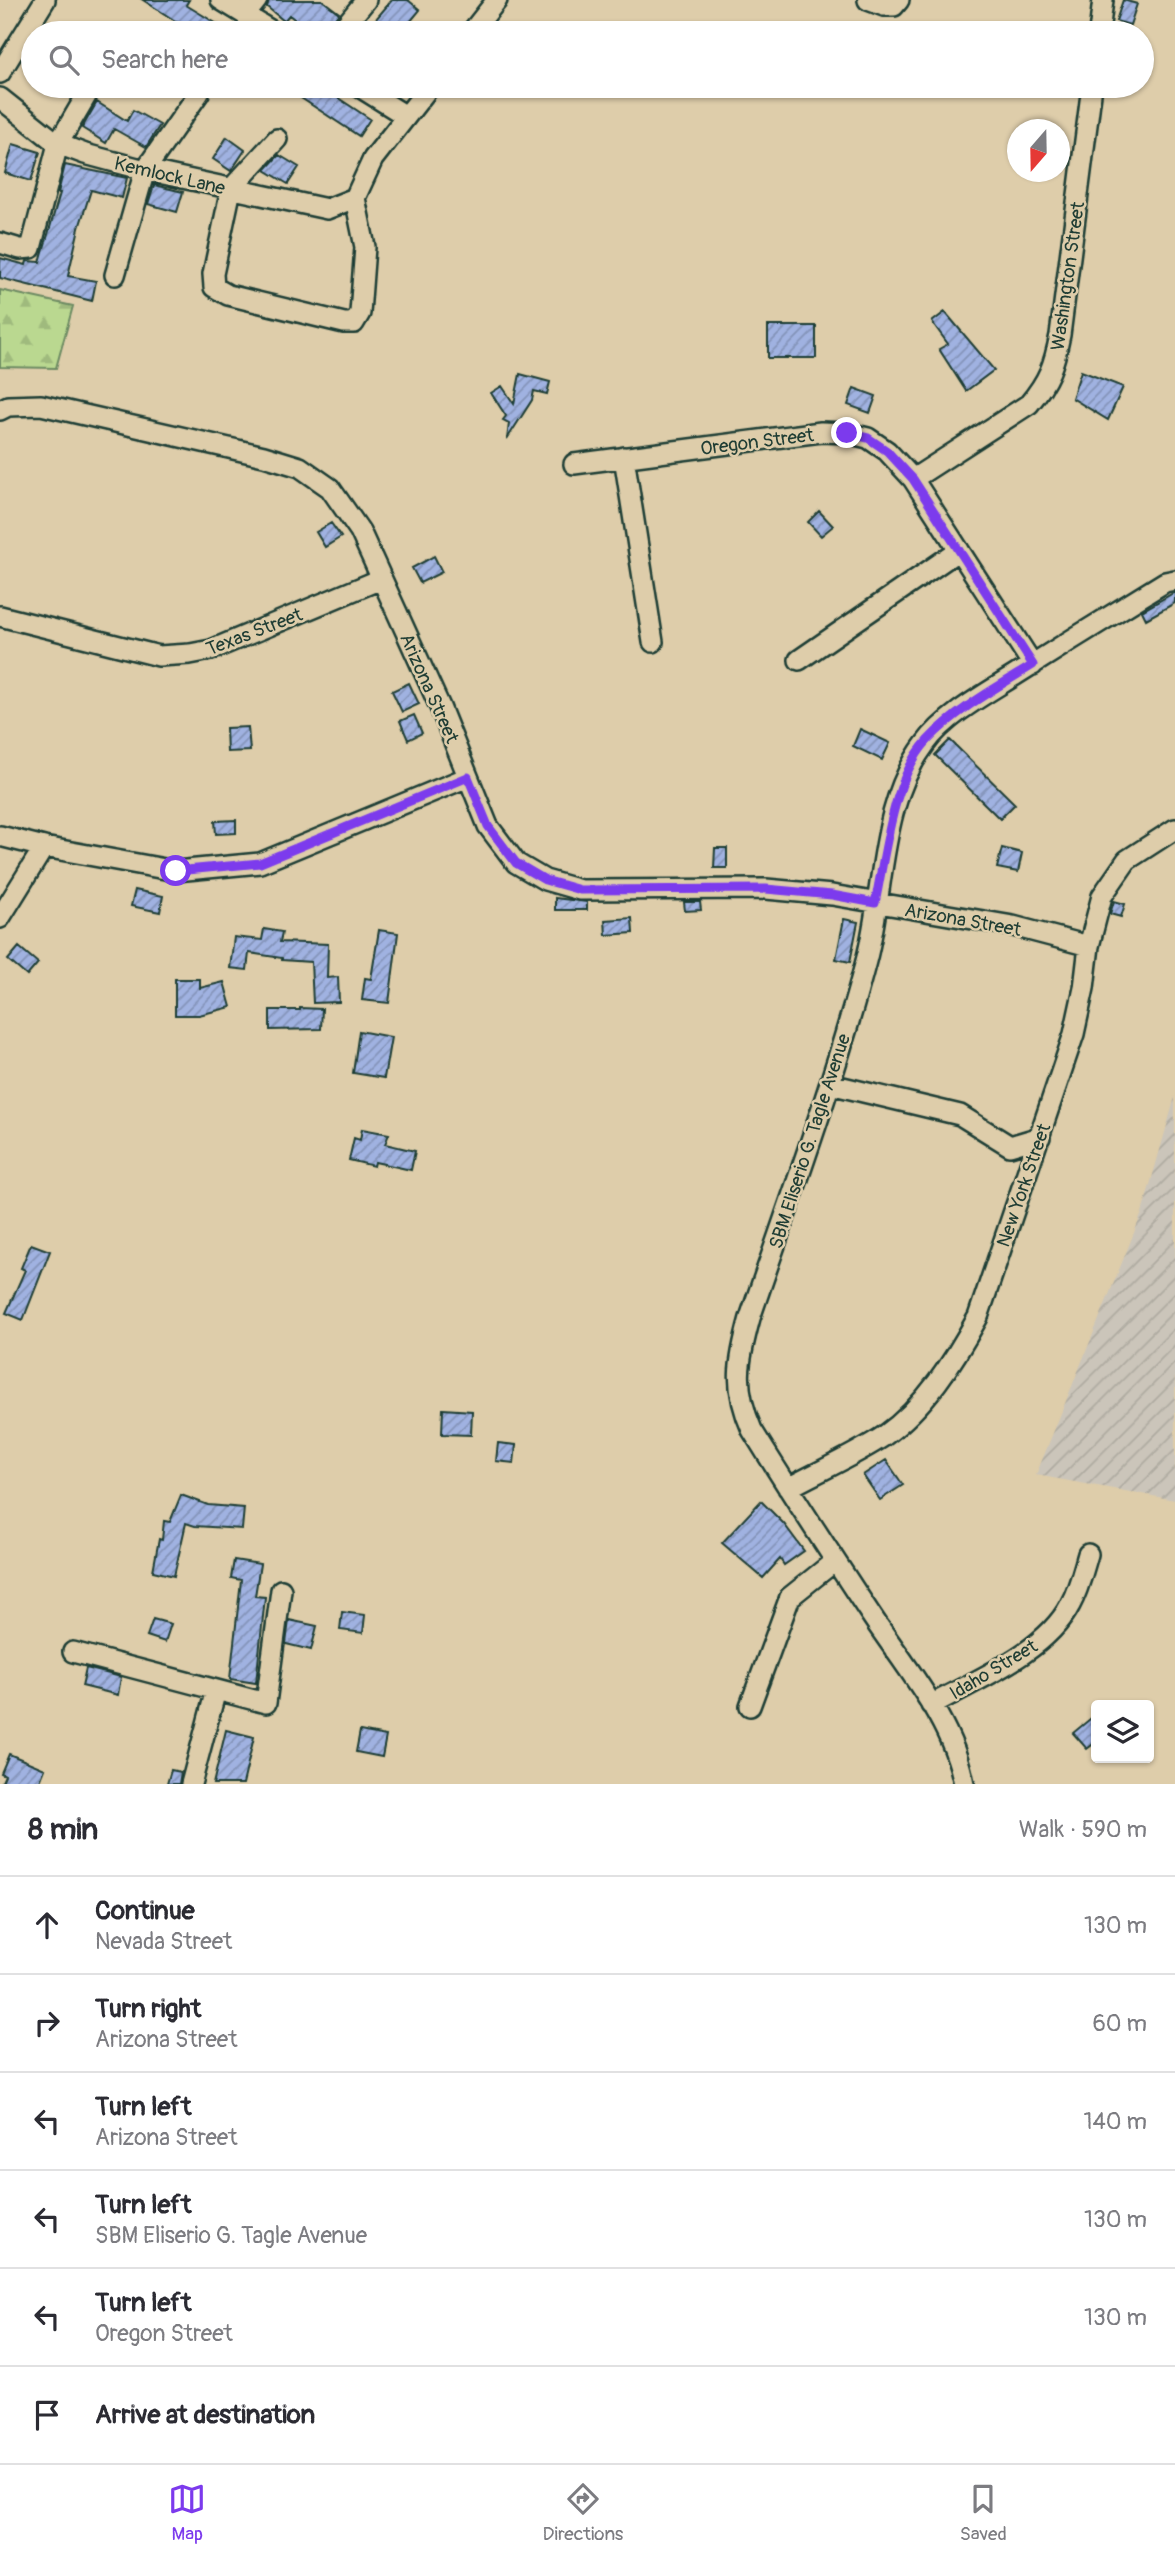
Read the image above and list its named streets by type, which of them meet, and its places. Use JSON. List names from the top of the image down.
{
  "streets": {
    "street": [
      "Kemlock Lane",
      "Washington Street",
      "Oregon Street",
      "Texas Street",
      "Arizona Street",
      "SBM Eliserio G. Tagle Avenue",
      "New York Street",
      "Idaho Street"
    ]
  },
  "crossings": [
    ["Washington Street", "Oregon Street"],
    ["Oregon Street", "SBM Eliserio G. Tagle Avenue"],
    ["Texas Street", "Arizona Street"],
    ["Arizona Street", "SBM Eliserio G. Tagle Avenue"],
    ["Arizona Street", "New York Street"],
    ["SBM Eliserio G. Tagle Avenue", "New York Street"],
    ["SBM Eliserio G. Tagle Avenue", "Idaho Street"]
  ],
  "north": "bottom",
  "page": {
    "search": "Search here",
    "heading": ["8 min", "Walk · 590 m"],
    "list": [
      ["Continue", "Nevada Street", "130 m"],
      ["Turn right", "Arizona Street", "60 m"],
      ["Turn left", "Arizona Street", "140 m"],
      ["Turn left", "SBM Eliserio G. Tagle Avenue", "130 m"],
      ["Turn left", "Oregon Street", "130 m"],
      "Arrive at destination"
    ],
    "nav": ["Map", "Directions", "Saved"]
  }
}
